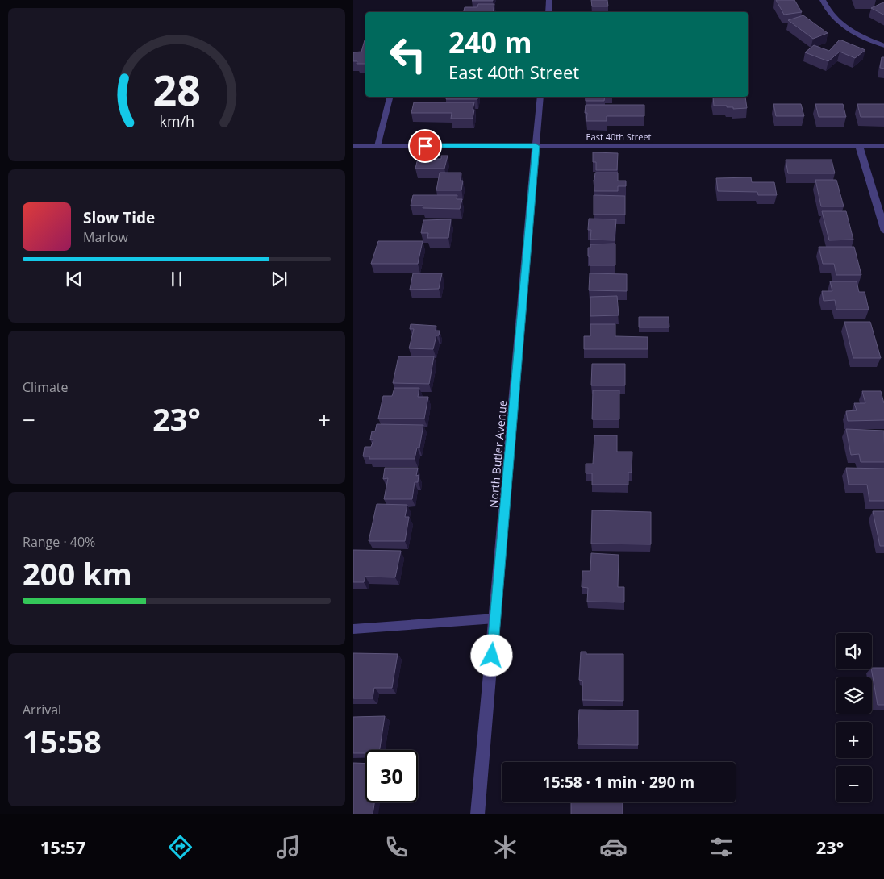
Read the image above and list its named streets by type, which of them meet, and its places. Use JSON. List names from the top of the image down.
{
  "streets": {
    "street": ["East 40th Street", "North Butler Avenue"]
  },
  "crossings": [
    ["East 40th Street", "North Butler Avenue"]
  ],
  "page": {
    "turn": ["240 m", "East 40th Street"],
    "song": ["Slow Tide", "Marlow"],
    "tile": [
      "Climate",
      ["Range · 40%", "200 km"],
      ["Arrival", "15:58"]
    ],
    "heat": ["−", "23°", "+"],
    "map_buttons": ["+", "−"],
    "limit": "30",
    "trip": "15:58 · 1 min · 290 m",
    "tabs": ["15:57", "23°"],
    "gauge": ["28", "km/h"]
  }
}
